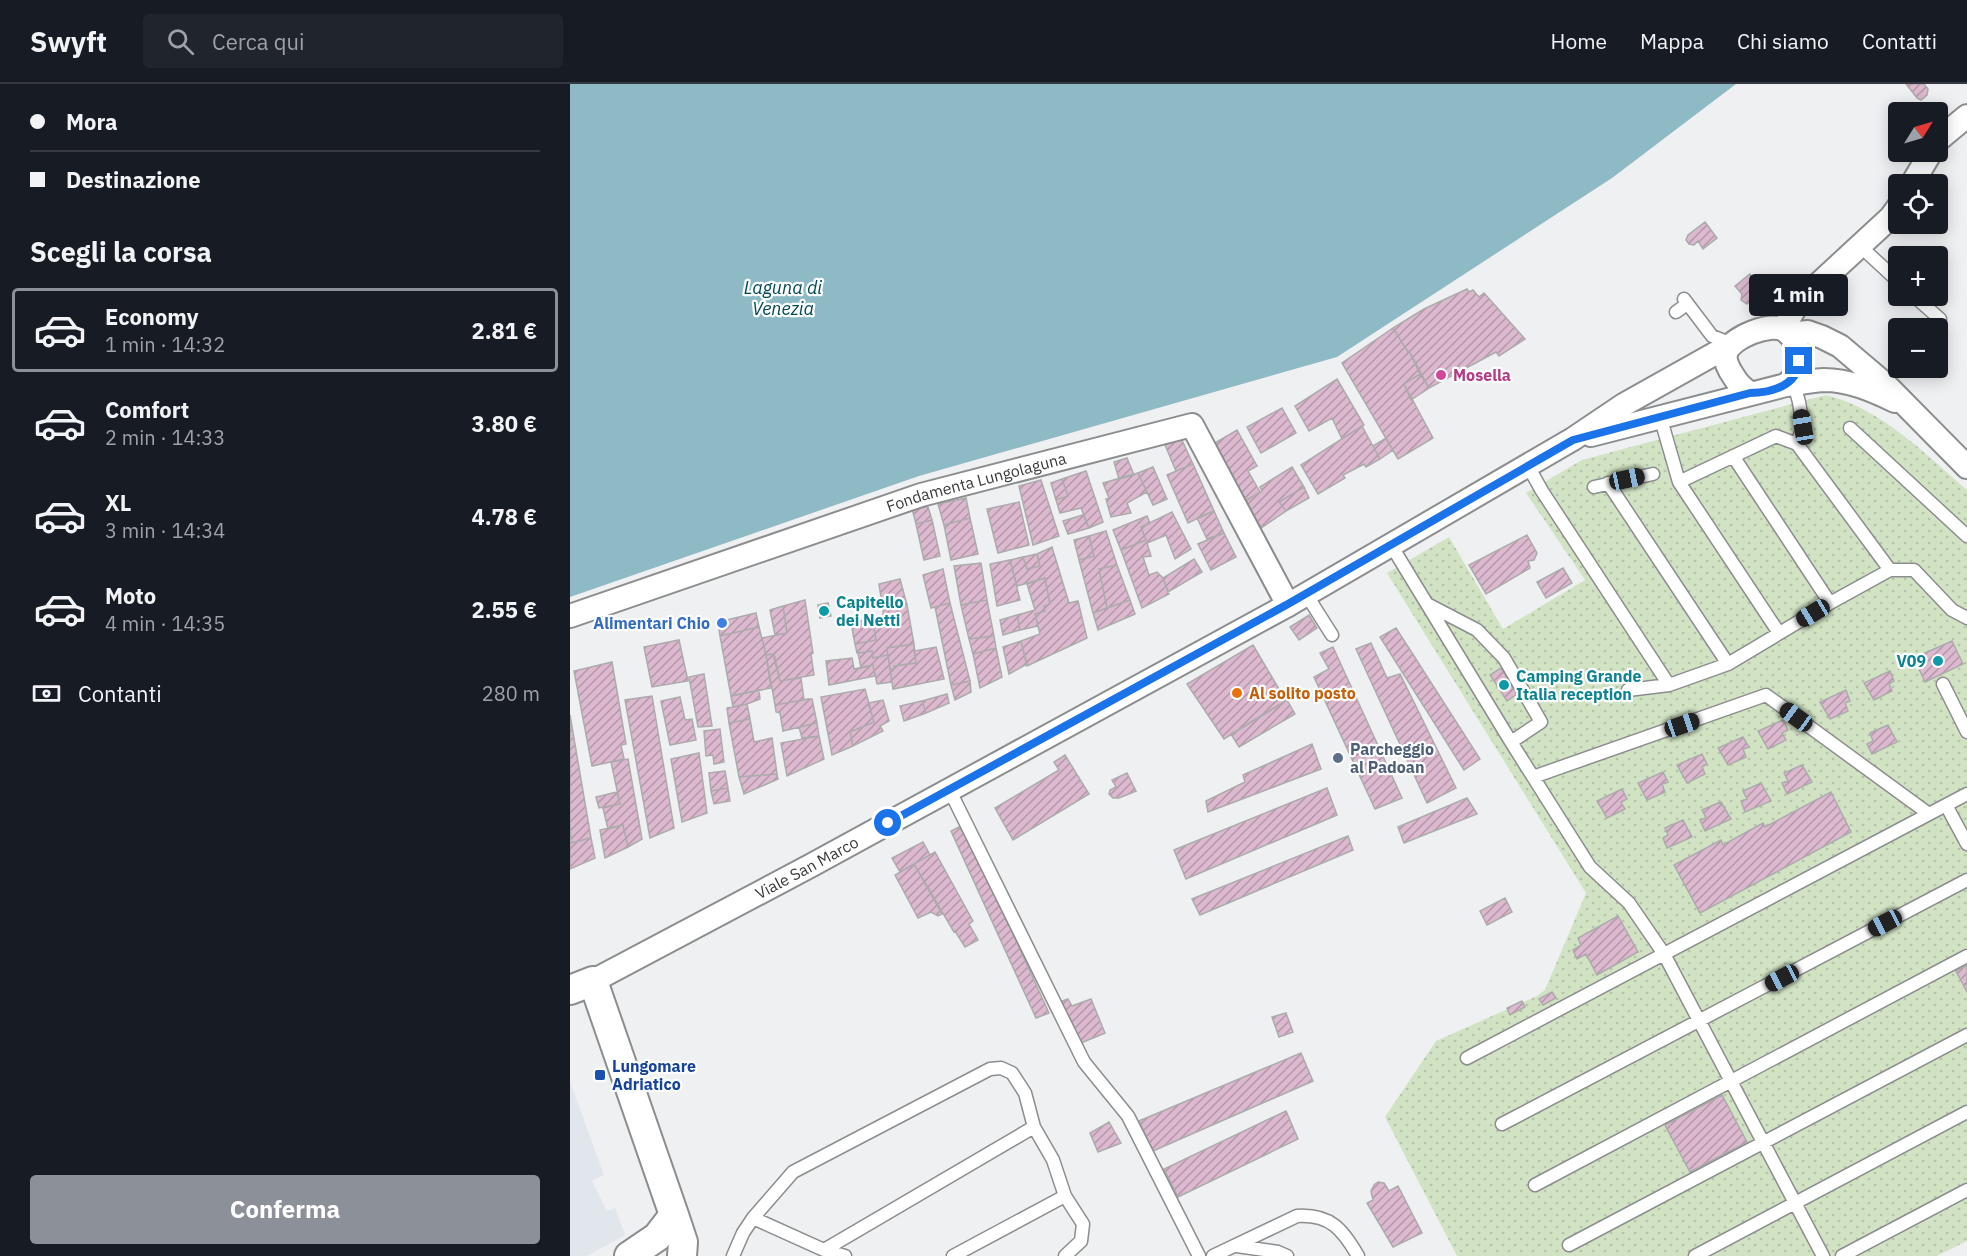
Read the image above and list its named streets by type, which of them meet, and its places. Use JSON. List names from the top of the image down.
{
  "streets": {
    "street": ["Fondamenta Lungolaguna", "Viale San Marco"]
  },
  "crossings": [
    ["Fondamenta Lungolaguna", "Viale San Marco"]
  ],
  "water": ["Laguna di Venezia"],
  "places": {
    "other": [
      "Mosella",
      "Capitello dei Netti",
      "Alimentari Chio",
      "V09",
      "Camping Grande Italia reception",
      "Al solito posto",
      "Parcheggio al Padoan"
    ],
    "transit": ["Lungomare Adriatico"]
  },
  "north": "top right",
  "page": {
    "header": "Swyft",
    "search": "Cerca qui",
    "nav": [
      "Home",
      "Mappa",
      "Chi siamo",
      "Contatti"
    ],
    "banner": ["Mora", "Destinazione"],
    "map_buttons": ["+", "−"],
    "heading": "Scegli la corsa",
    "bubble": "1 min",
    "list": [
      {
        "name": "Economy",
        "note": "1 min · 14:32",
        "value": "2.81 €"
      },
      {
        "name": "Comfort",
        "note": "2 min · 14:33",
        "value": "3.80 €"
      },
      {
        "name": "XL",
        "note": "3 min · 14:34",
        "value": "4.78 €"
      },
      {
        "name": "Moto",
        "note": "4 min · 14:35",
        "value": "2.55 €"
      }
    ],
    "pay": ["Contanti", "280 m"],
    "buttons": "Conferma"
  }
}
